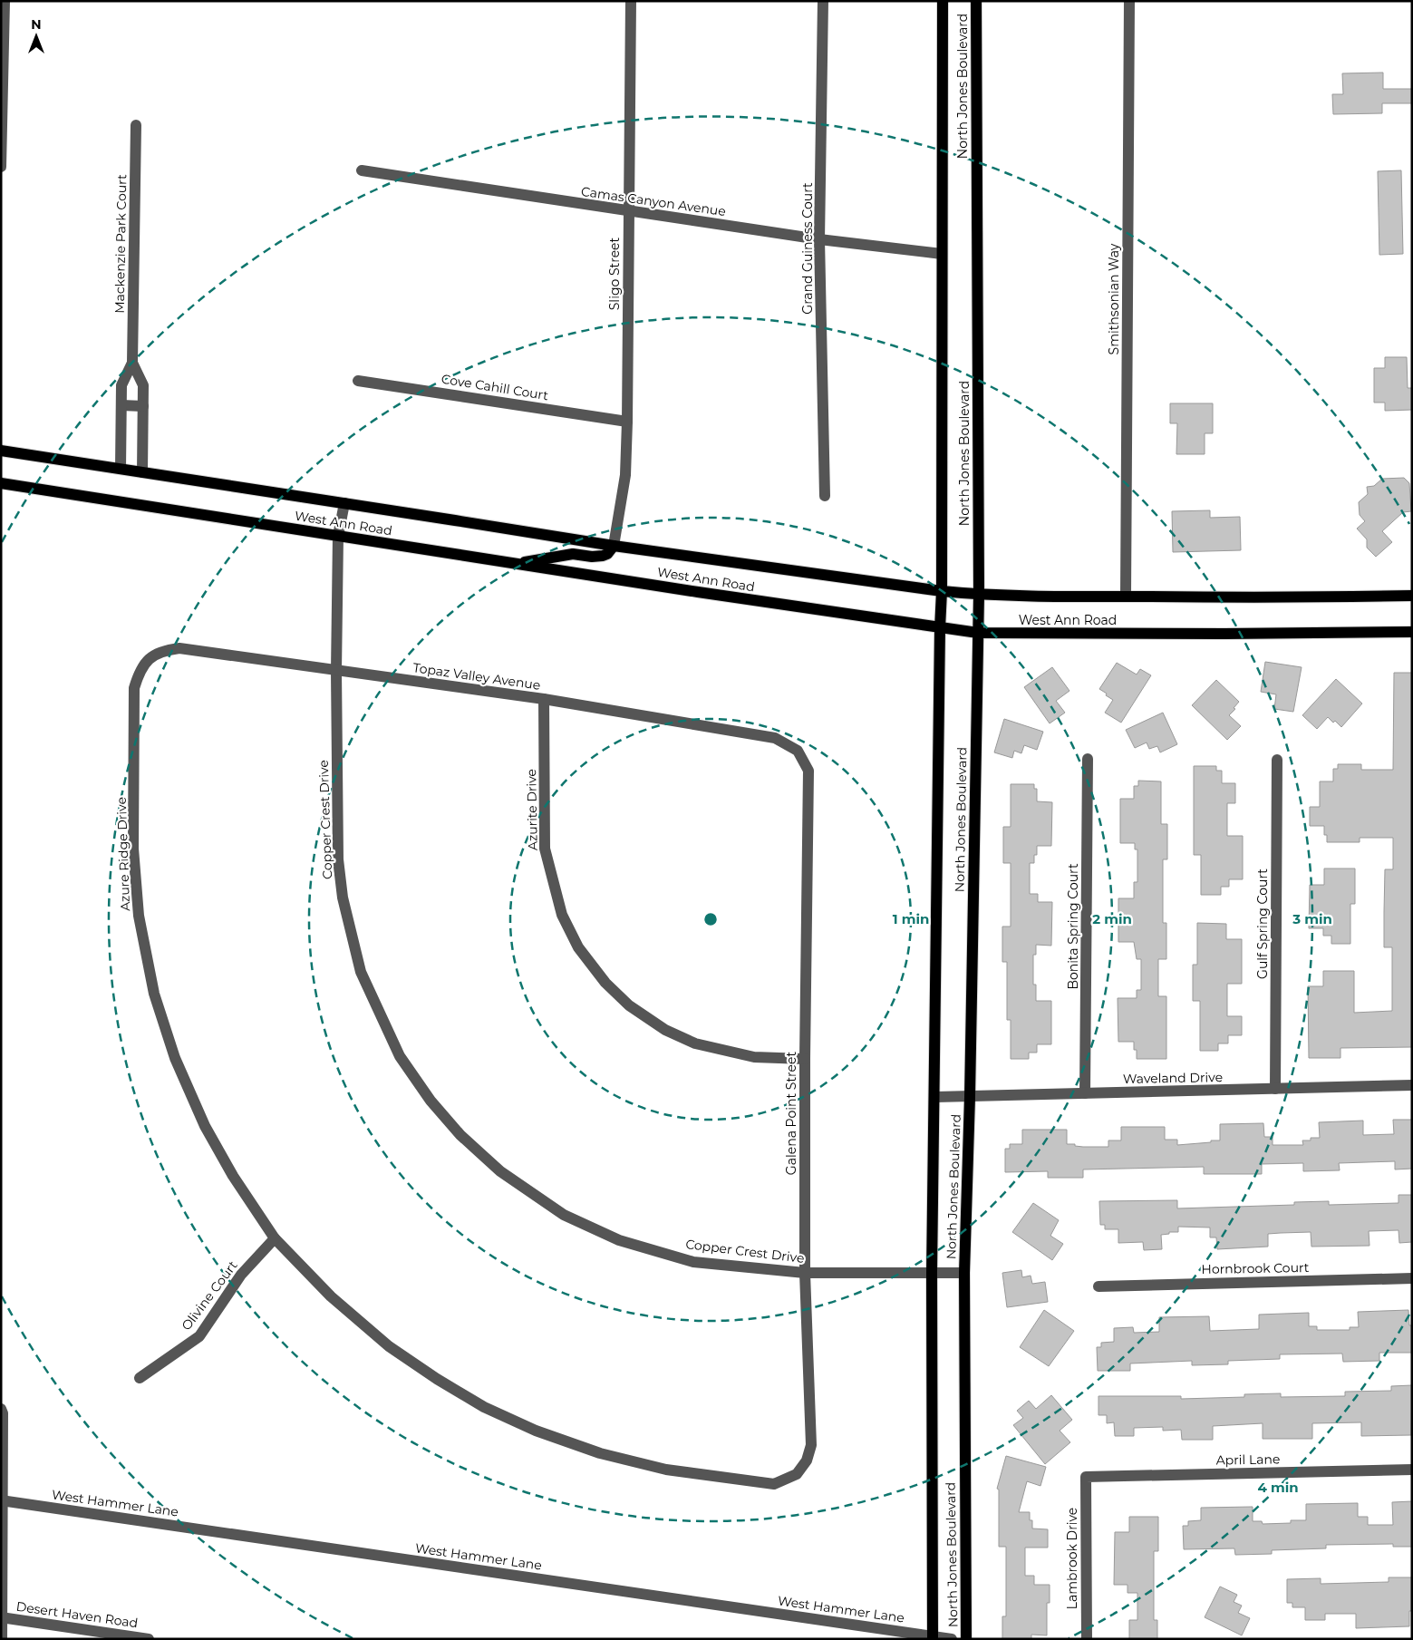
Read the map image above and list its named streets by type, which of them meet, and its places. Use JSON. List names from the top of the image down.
{
  "streets": {
    "main road": ["North Jones Boulevard", "West Ann Road"],
    "street": [
      "Camas Canyon Avenue",
      "Mackenzie Park Court",
      "Grand Guiness Court",
      "Sligo Street",
      "Smithsonian Way",
      "Cove Cahill Court",
      "Topaz Valley Avenue",
      "Azurite Drive",
      "Copper Crest Drive",
      "Azure Ridge Drive",
      "Gulf Spring Court",
      "Bonita Spring Court",
      "Waveland Drive",
      "Galena Point Street",
      "Hornbrook Court",
      "Olivine Court",
      "April Lane",
      "West Hammer Lane",
      "Lambrook Drive",
      "Desert Haven Road"
    ]
  },
  "crossings": [
    ["North Jones Boulevard", "Camas Canyon Avenue"],
    ["North Jones Boulevard", "West Ann Road"],
    ["North Jones Boulevard", "Copper Crest Drive"],
    ["North Jones Boulevard", "Waveland Drive"],
    ["North Jones Boulevard", "West Hammer Lane"],
    ["Camas Canyon Avenue", "Grand Guiness Court"],
    ["Camas Canyon Avenue", "Sligo Street"],
    ["Mackenzie Park Court", "West Ann Road"],
    ["Sligo Street", "Cove Cahill Court"],
    ["Sligo Street", "West Ann Road"],
    ["Smithsonian Way", "West Ann Road"],
    ["West Ann Road", "Copper Crest Drive"],
    ["Topaz Valley Avenue", "Azurite Drive"],
    ["Topaz Valley Avenue", "Copper Crest Drive"],
    ["Topaz Valley Avenue", "Azure Ridge Drive"],
    ["Topaz Valley Avenue", "Galena Point Street"],
    ["Azurite Drive", "Galena Point Street"],
    ["Copper Crest Drive", "Galena Point Street"],
    ["Azure Ridge Drive", "Galena Point Street"],
    ["Azure Ridge Drive", "Olivine Court"],
    ["Gulf Spring Court", "Waveland Drive"],
    ["Bonita Spring Court", "Waveland Drive"],
    ["April Lane", "Lambrook Drive"]
  ],
  "north": "top",
  "rings": [
    "1 min",
    "2 min",
    "3 min",
    "4 min"
  ]
}
